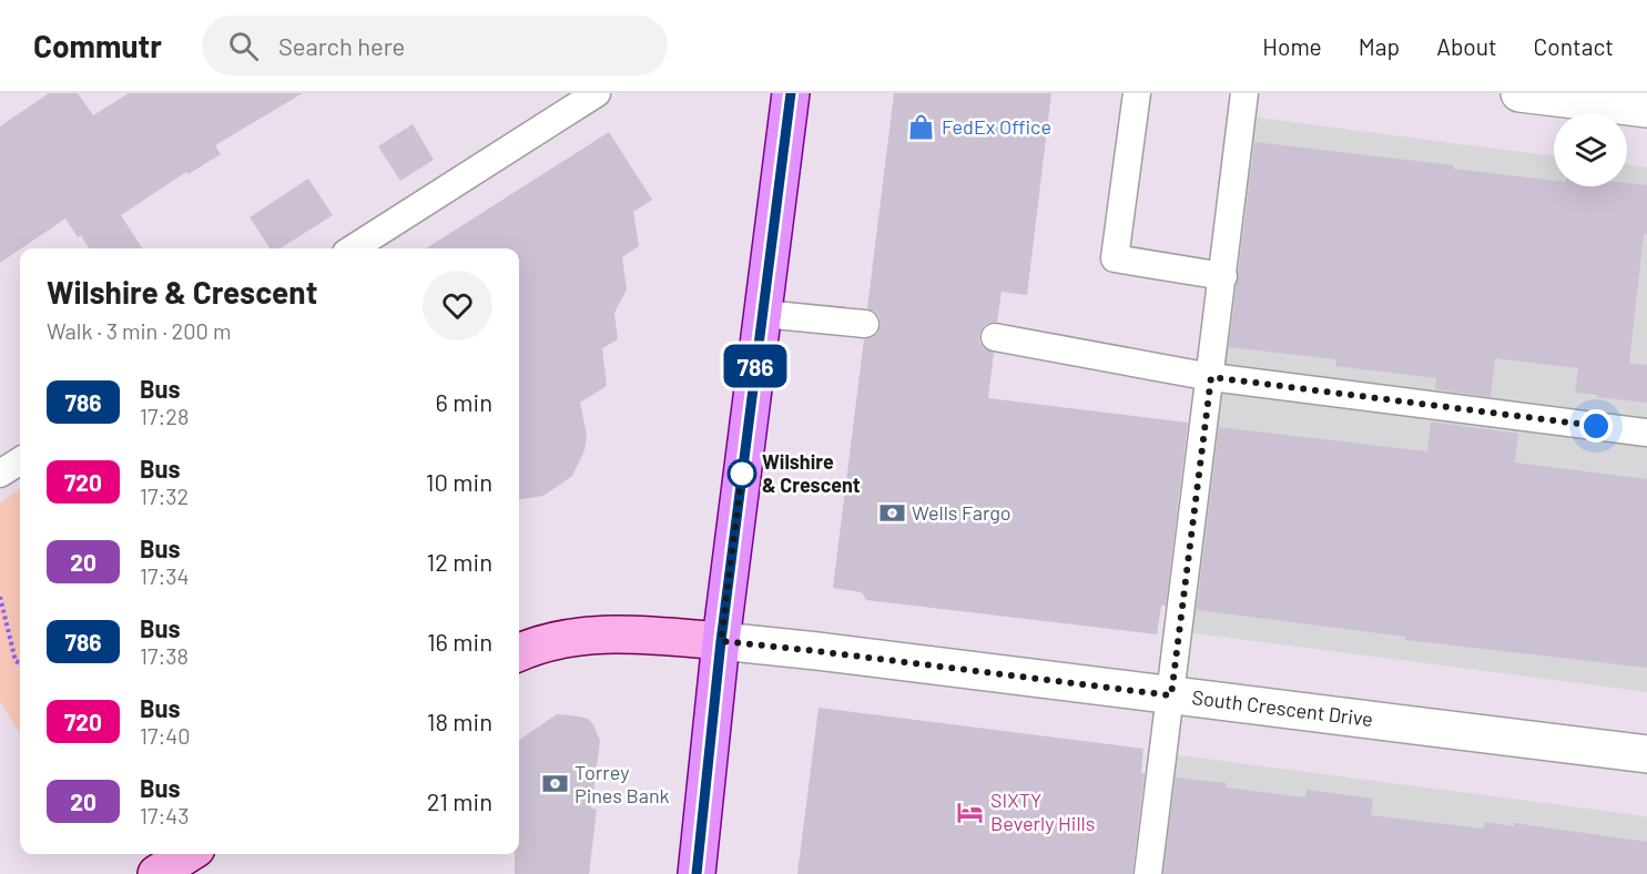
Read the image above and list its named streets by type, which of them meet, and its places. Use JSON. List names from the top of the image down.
{
  "streets": {
    "street": ["South Crescent Drive"]
  },
  "places": {
    "shop": ["FedEx Office"],
    "other": ["Wilshire & Crescent"],
    "bank": ["Wells Fargo", "Torrey Pines Bank"],
    "hotel": ["SIXTY Beverly Hills"]
  },
  "lines": ["bus line 786"],
  "page": {
    "header": "Commutr",
    "search": "Search here",
    "nav": [
      "Home",
      "Map",
      "About",
      "Contact"
    ],
    "on_map": "786",
    "heading": ["Wilshire & Crescent", "Walk · 3 min · 200 m"],
    "list": [
      {
        "mark": "786",
        "name": "Bus",
        "note": "17:28",
        "value": "6 min"
      },
      {
        "mark": "720",
        "name": "Bus",
        "note": "17:32",
        "value": "10 min"
      },
      {
        "mark": "20",
        "name": "Bus",
        "note": "17:34",
        "value": "12 min"
      },
      {
        "mark": "786",
        "name": "Bus",
        "note": "17:38",
        "value": "16 min"
      },
      {
        "mark": "720",
        "name": "Bus",
        "note": "17:40",
        "value": "18 min"
      },
      {
        "mark": "20",
        "name": "Bus",
        "note": "17:43",
        "value": "21 min"
      }
    ]
  }
}
